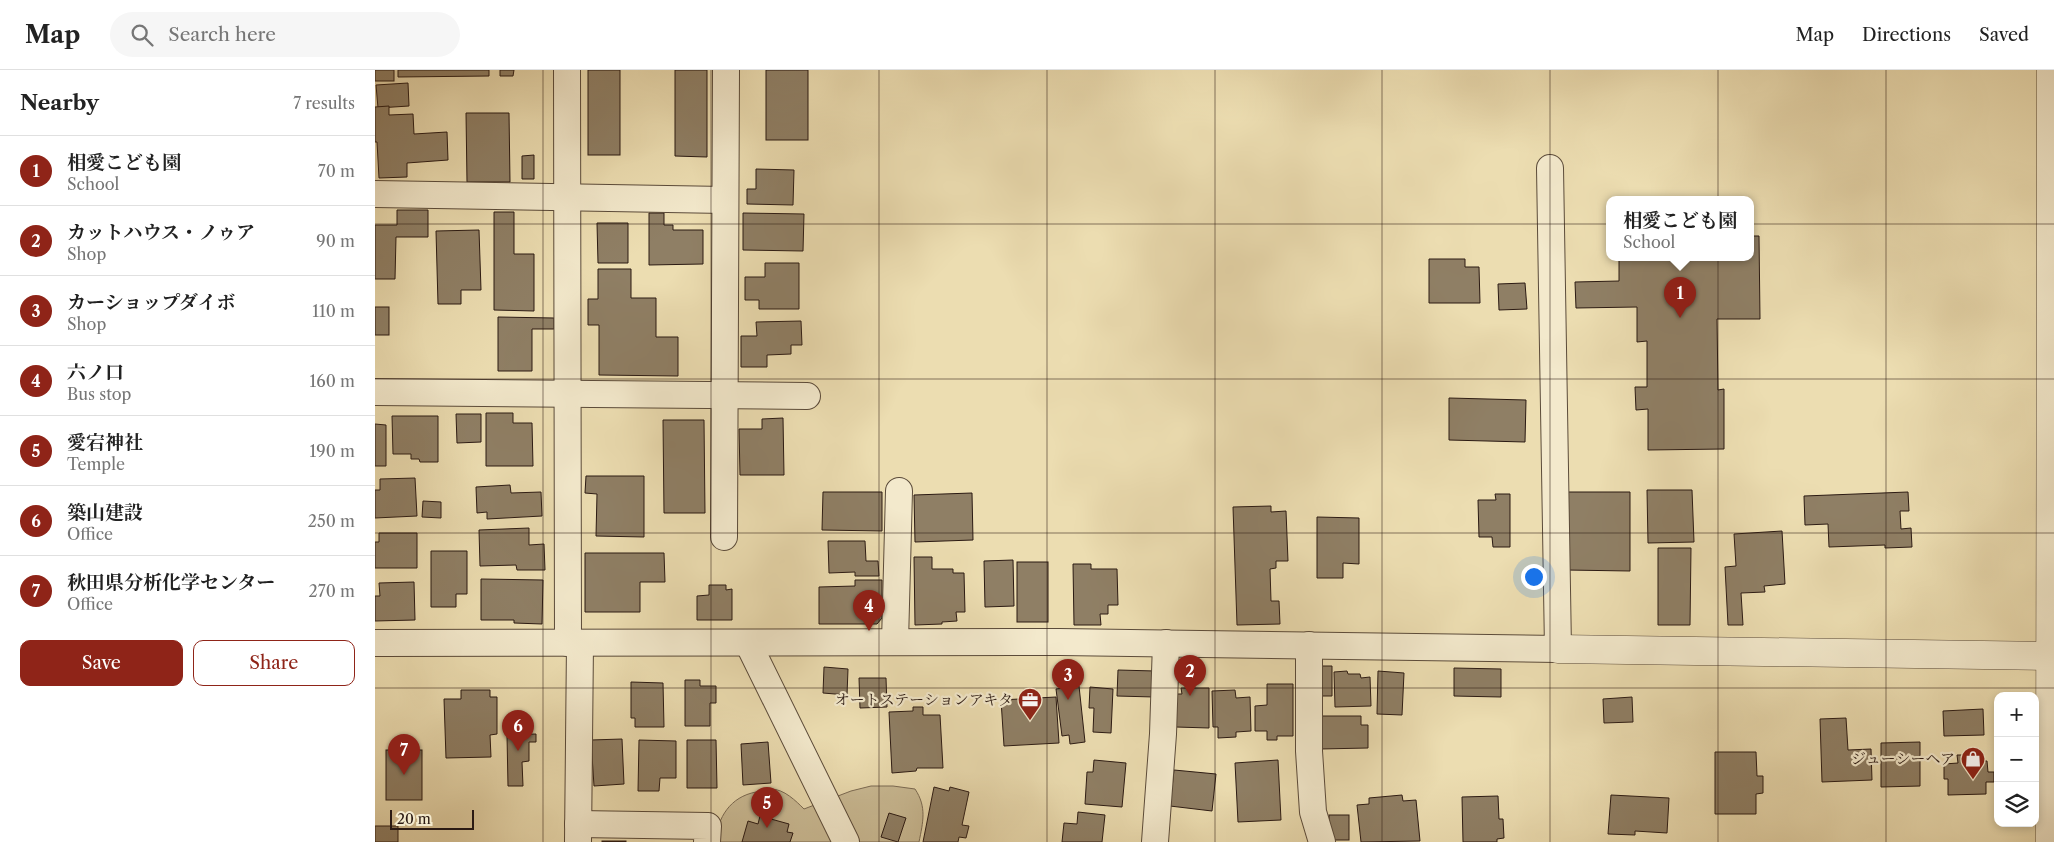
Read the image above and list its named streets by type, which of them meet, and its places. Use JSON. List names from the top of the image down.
{
  "places": {
    "office": ["オートステーションアキタ"],
    "shop": ["ジューシーヘア"]
  },
  "scale_bar": "20 m",
  "page": {
    "header": "Map",
    "search": "Search here",
    "nav": ["Map", "Directions", "Saved"],
    "heading": ["Nearby", "7 results"],
    "list": [
      {
        "mark": "1",
        "name": "相愛こども園",
        "note": "School",
        "value": "70 m"
      },
      {
        "mark": "2",
        "name": "カットハウス・ノゥア",
        "note": "Shop",
        "value": "90 m"
      },
      {
        "mark": "3",
        "name": "カーショップダイボ",
        "note": "Shop",
        "value": "110 m"
      },
      {
        "mark": "4",
        "name": "六ノ口",
        "note": "Bus stop",
        "value": "160 m"
      },
      {
        "mark": "5",
        "name": "愛宕神社",
        "note": "Temple",
        "value": "190 m"
      },
      {
        "mark": "6",
        "name": "築山建設",
        "note": "Office",
        "value": "250 m"
      },
      {
        "mark": "7",
        "name": "秋田県分析化学センター",
        "note": "Office",
        "value": "270 m"
      }
    ],
    "popup": ["相愛こども園", "School"],
    "pins": [
      "1",
      "4",
      "2",
      "3",
      "6",
      "7",
      "5"
    ],
    "buttons": ["Save", "Share"],
    "map_buttons": ["+", "−"],
    "scale": "20 m"
  }
}
